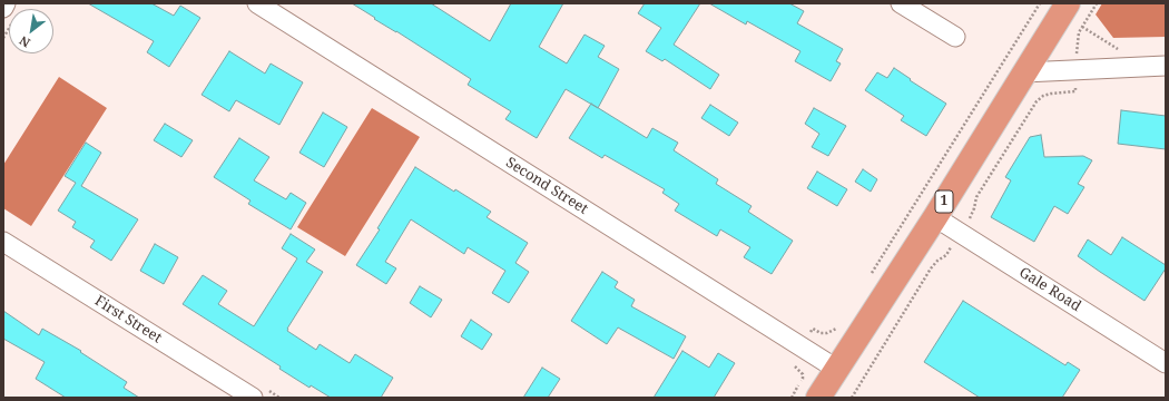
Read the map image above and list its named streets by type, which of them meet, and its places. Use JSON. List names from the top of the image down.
{
  "streets": {
    "highway": ["1"],
    "street": ["Second Street", "Gale Road", "First Street"]
  },
  "crossings": [
    ["Second Street", "1"],
    ["1", "Gale Road"]
  ],
  "north": "bottom left"
}
